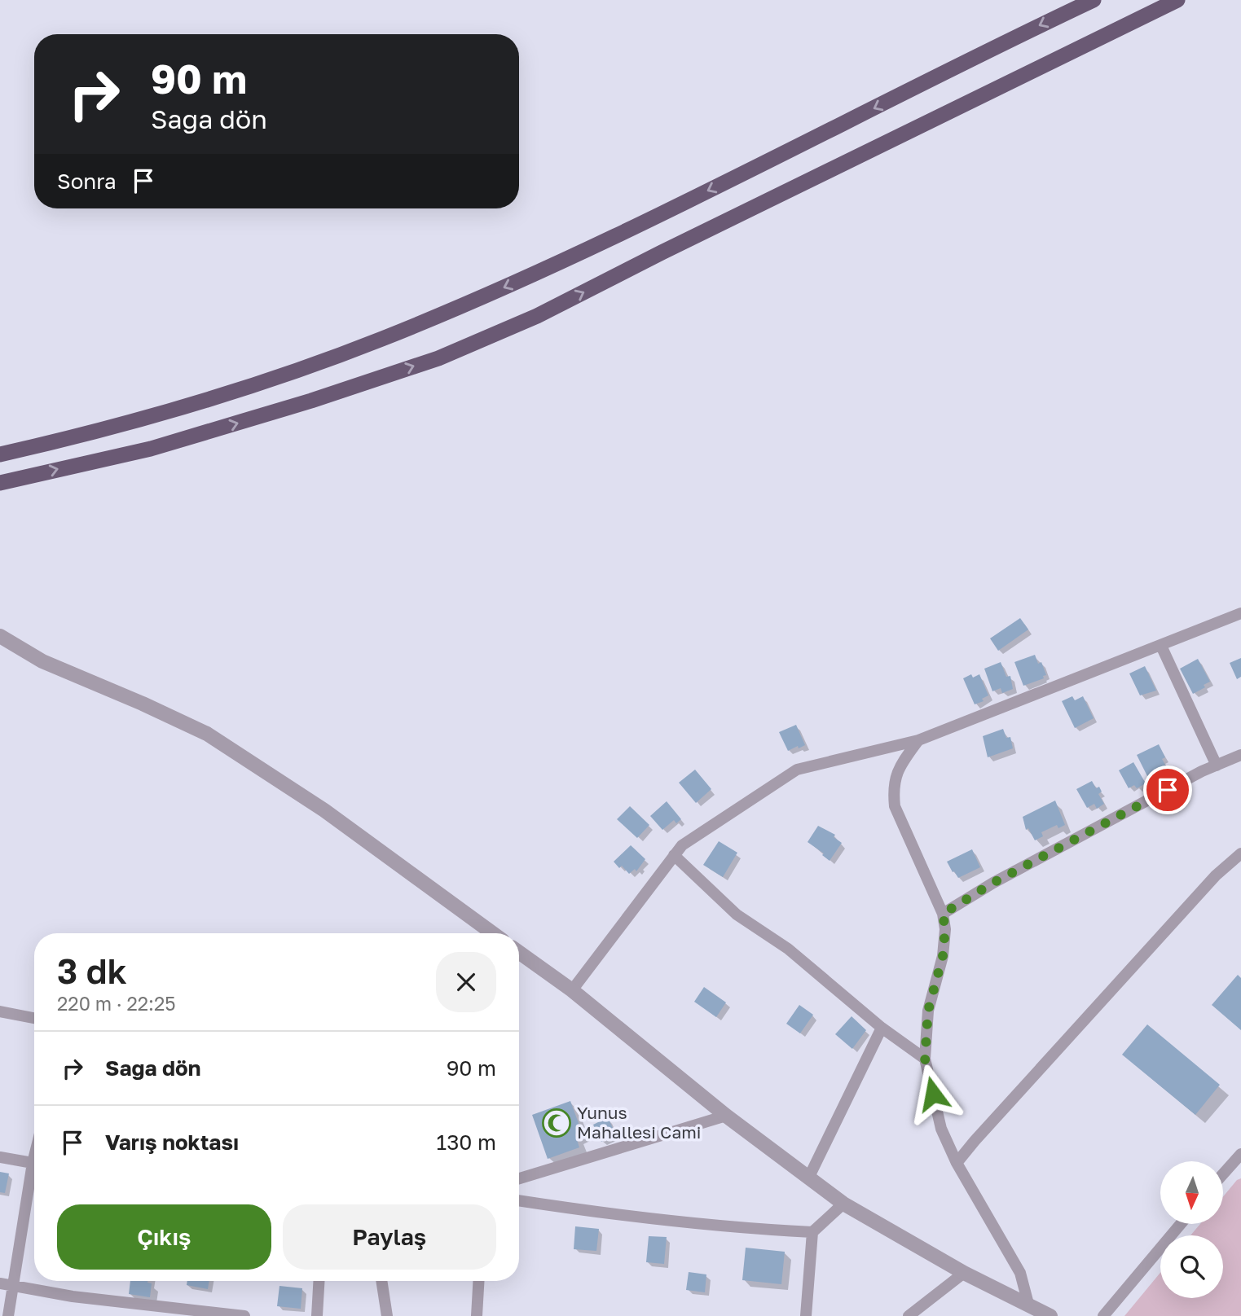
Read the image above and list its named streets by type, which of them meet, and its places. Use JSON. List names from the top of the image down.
{
  "places": {
    "mosque": ["Yunus Mahallesi Cami"]
  },
  "north": "bottom",
  "page": {
    "turn": ["90 m", "Sağa dön"],
    "then": "Sonra",
    "heading": ["3 dk", "220 m · 22:25"],
    "list": [
      {
        "name": "Sağa dön",
        "value": "90 m"
      },
      {
        "name": "Varış noktası",
        "value": "130 m"
      }
    ],
    "buttons": ["Çıkış", "Paylaş"]
  }
}
